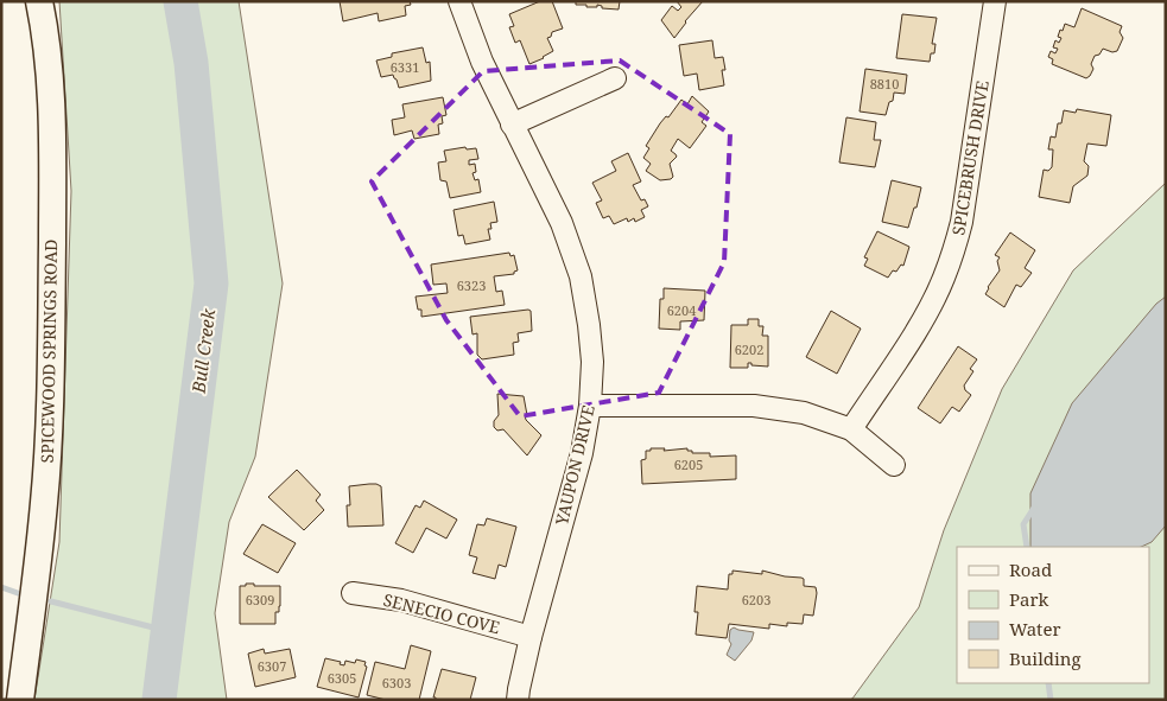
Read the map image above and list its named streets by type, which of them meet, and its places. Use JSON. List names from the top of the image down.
{
  "streets": {
    "main road": ["SPICEWOOD SPRINGS ROAD"],
    "street": ["SPICEBRUSH DRIVE", "YAUPON DRIVE", "SENECIO COVE"]
  },
  "crossings": [
    ["YAUPON DRIVE", "SENECIO COVE"]
  ],
  "water": ["Bull Creek"],
  "house_numbers": [
    "6331",
    "8810",
    "6323",
    "6204",
    "6202",
    "6205",
    "6309",
    "6203",
    "6307",
    "6305",
    "6303"
  ],
  "legend": [
    "Road",
    "Park",
    "Water",
    "Building"
  ]
}
